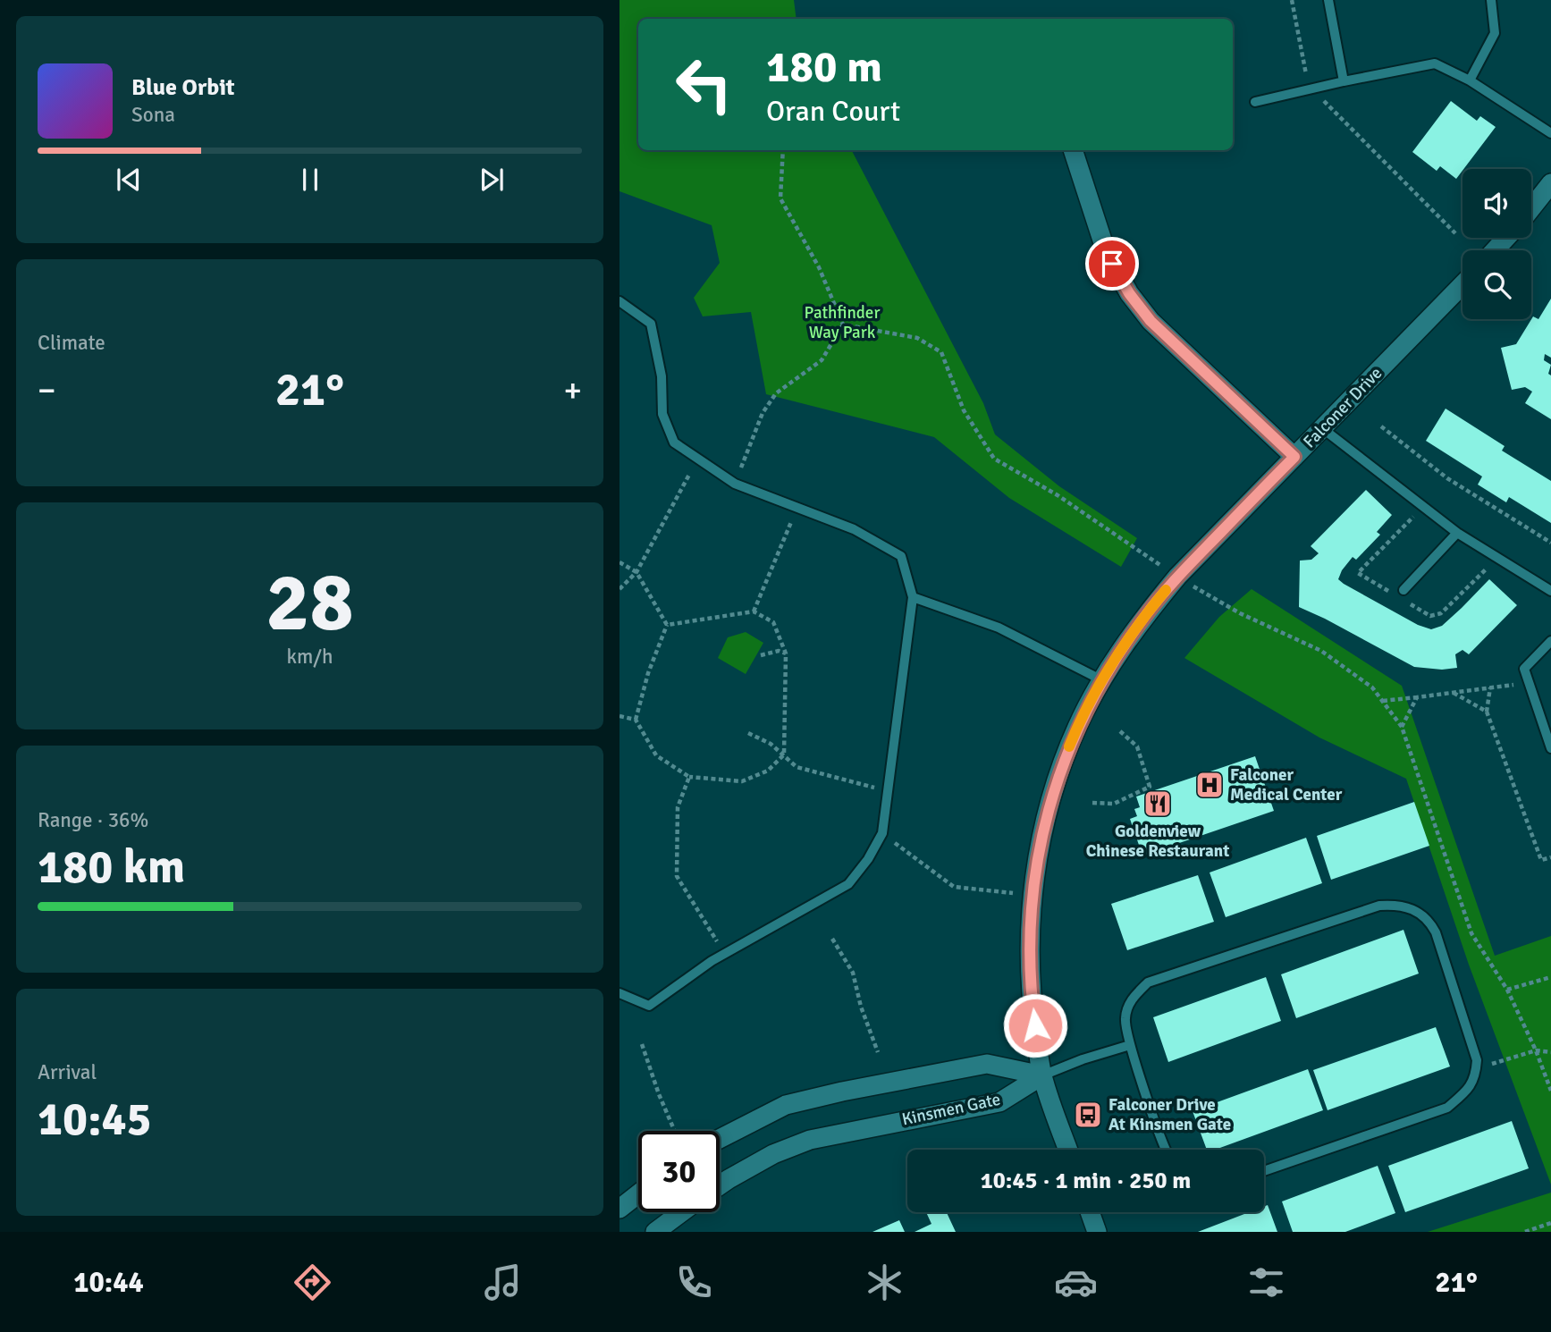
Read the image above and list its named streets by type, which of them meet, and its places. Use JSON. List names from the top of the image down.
{
  "streets": {
    "street": ["Falconer Drive", "Kinsmen Gate"]
  },
  "crossings": [
    ["Falconer Drive", "Kinsmen Gate"]
  ],
  "parks": ["Pathfinder Way Park"],
  "places": {
    "hospital": ["Falconer Medical Center"],
    "restaurant": ["Goldenview Chinese Restaurant"],
    "bus stop": ["Falconer Drive At Kinsmen Gate"]
  },
  "page": {
    "turn": ["180 m", "Oran Court"],
    "song": ["Blue Orbit", "Sona"],
    "tile": [
      "Climate",
      ["28", "km/h"],
      ["Range · 36%", "180 km"],
      ["Arrival", "10:45"]
    ],
    "heat": ["−", "21°", "+"],
    "limit": "30",
    "trip": "10:45 · 1 min · 250 m",
    "tabs": ["10:44", "21°"]
  }
}
